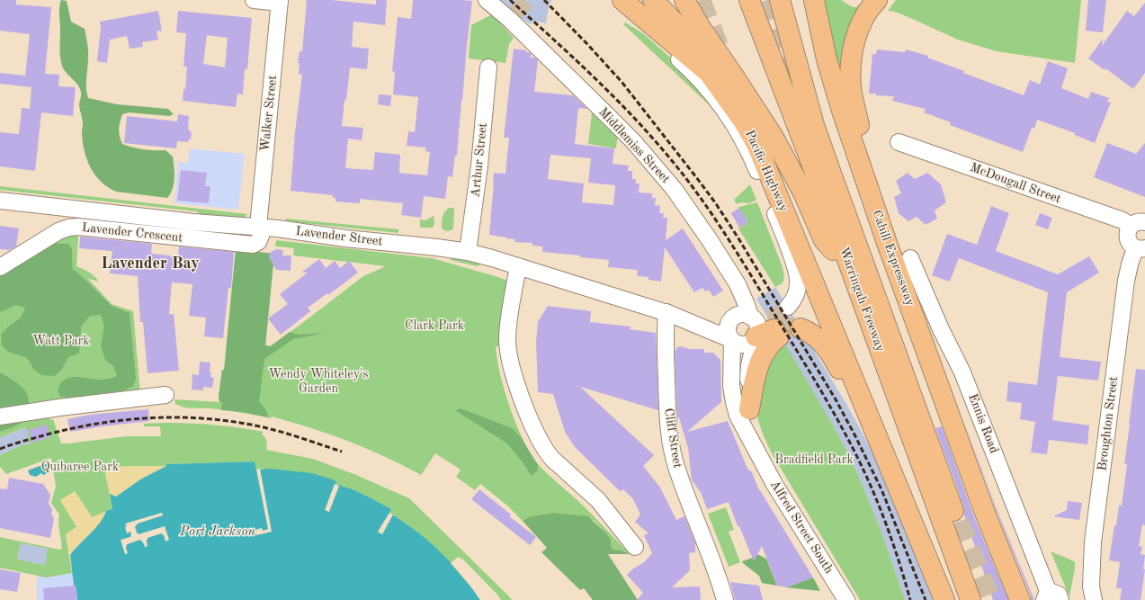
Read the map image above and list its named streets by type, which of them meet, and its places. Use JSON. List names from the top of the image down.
{
  "streets": {
    "highway": ["Pacific Highway", "Cahill Expressway", "Warringah Freeway"],
    "street": [
      "Walker Street",
      "Middlemiss Street",
      "Arthur Street",
      "McDougall Street",
      "Lavender Crescent",
      "Lavender Street",
      "Ennis Road",
      "Broughton Street",
      "Cliff Street",
      "Alfred Street South"
    ]
  },
  "crossings": [
    ["Walker Street", "Lavender Crescent"],
    ["Walker Street", "Lavender Street"],
    ["Middlemiss Street", "Lavender Street"],
    ["Middlemiss Street", "Alfred Street South"],
    ["Arthur Street", "Lavender Street"],
    ["Lavender Crescent", "Lavender Street"],
    ["Lavender Street", "Cliff Street"],
    ["Lavender Street", "Alfred Street South"]
  ],
  "districts": ["Lavender Bay"],
  "water": ["Port Jackson"],
  "parks": [
    "Clark Park",
    "Watt Park",
    "Wendy Whiteley's Garden",
    "Bradfield Park",
    "Quibaree Park"
  ]
}
